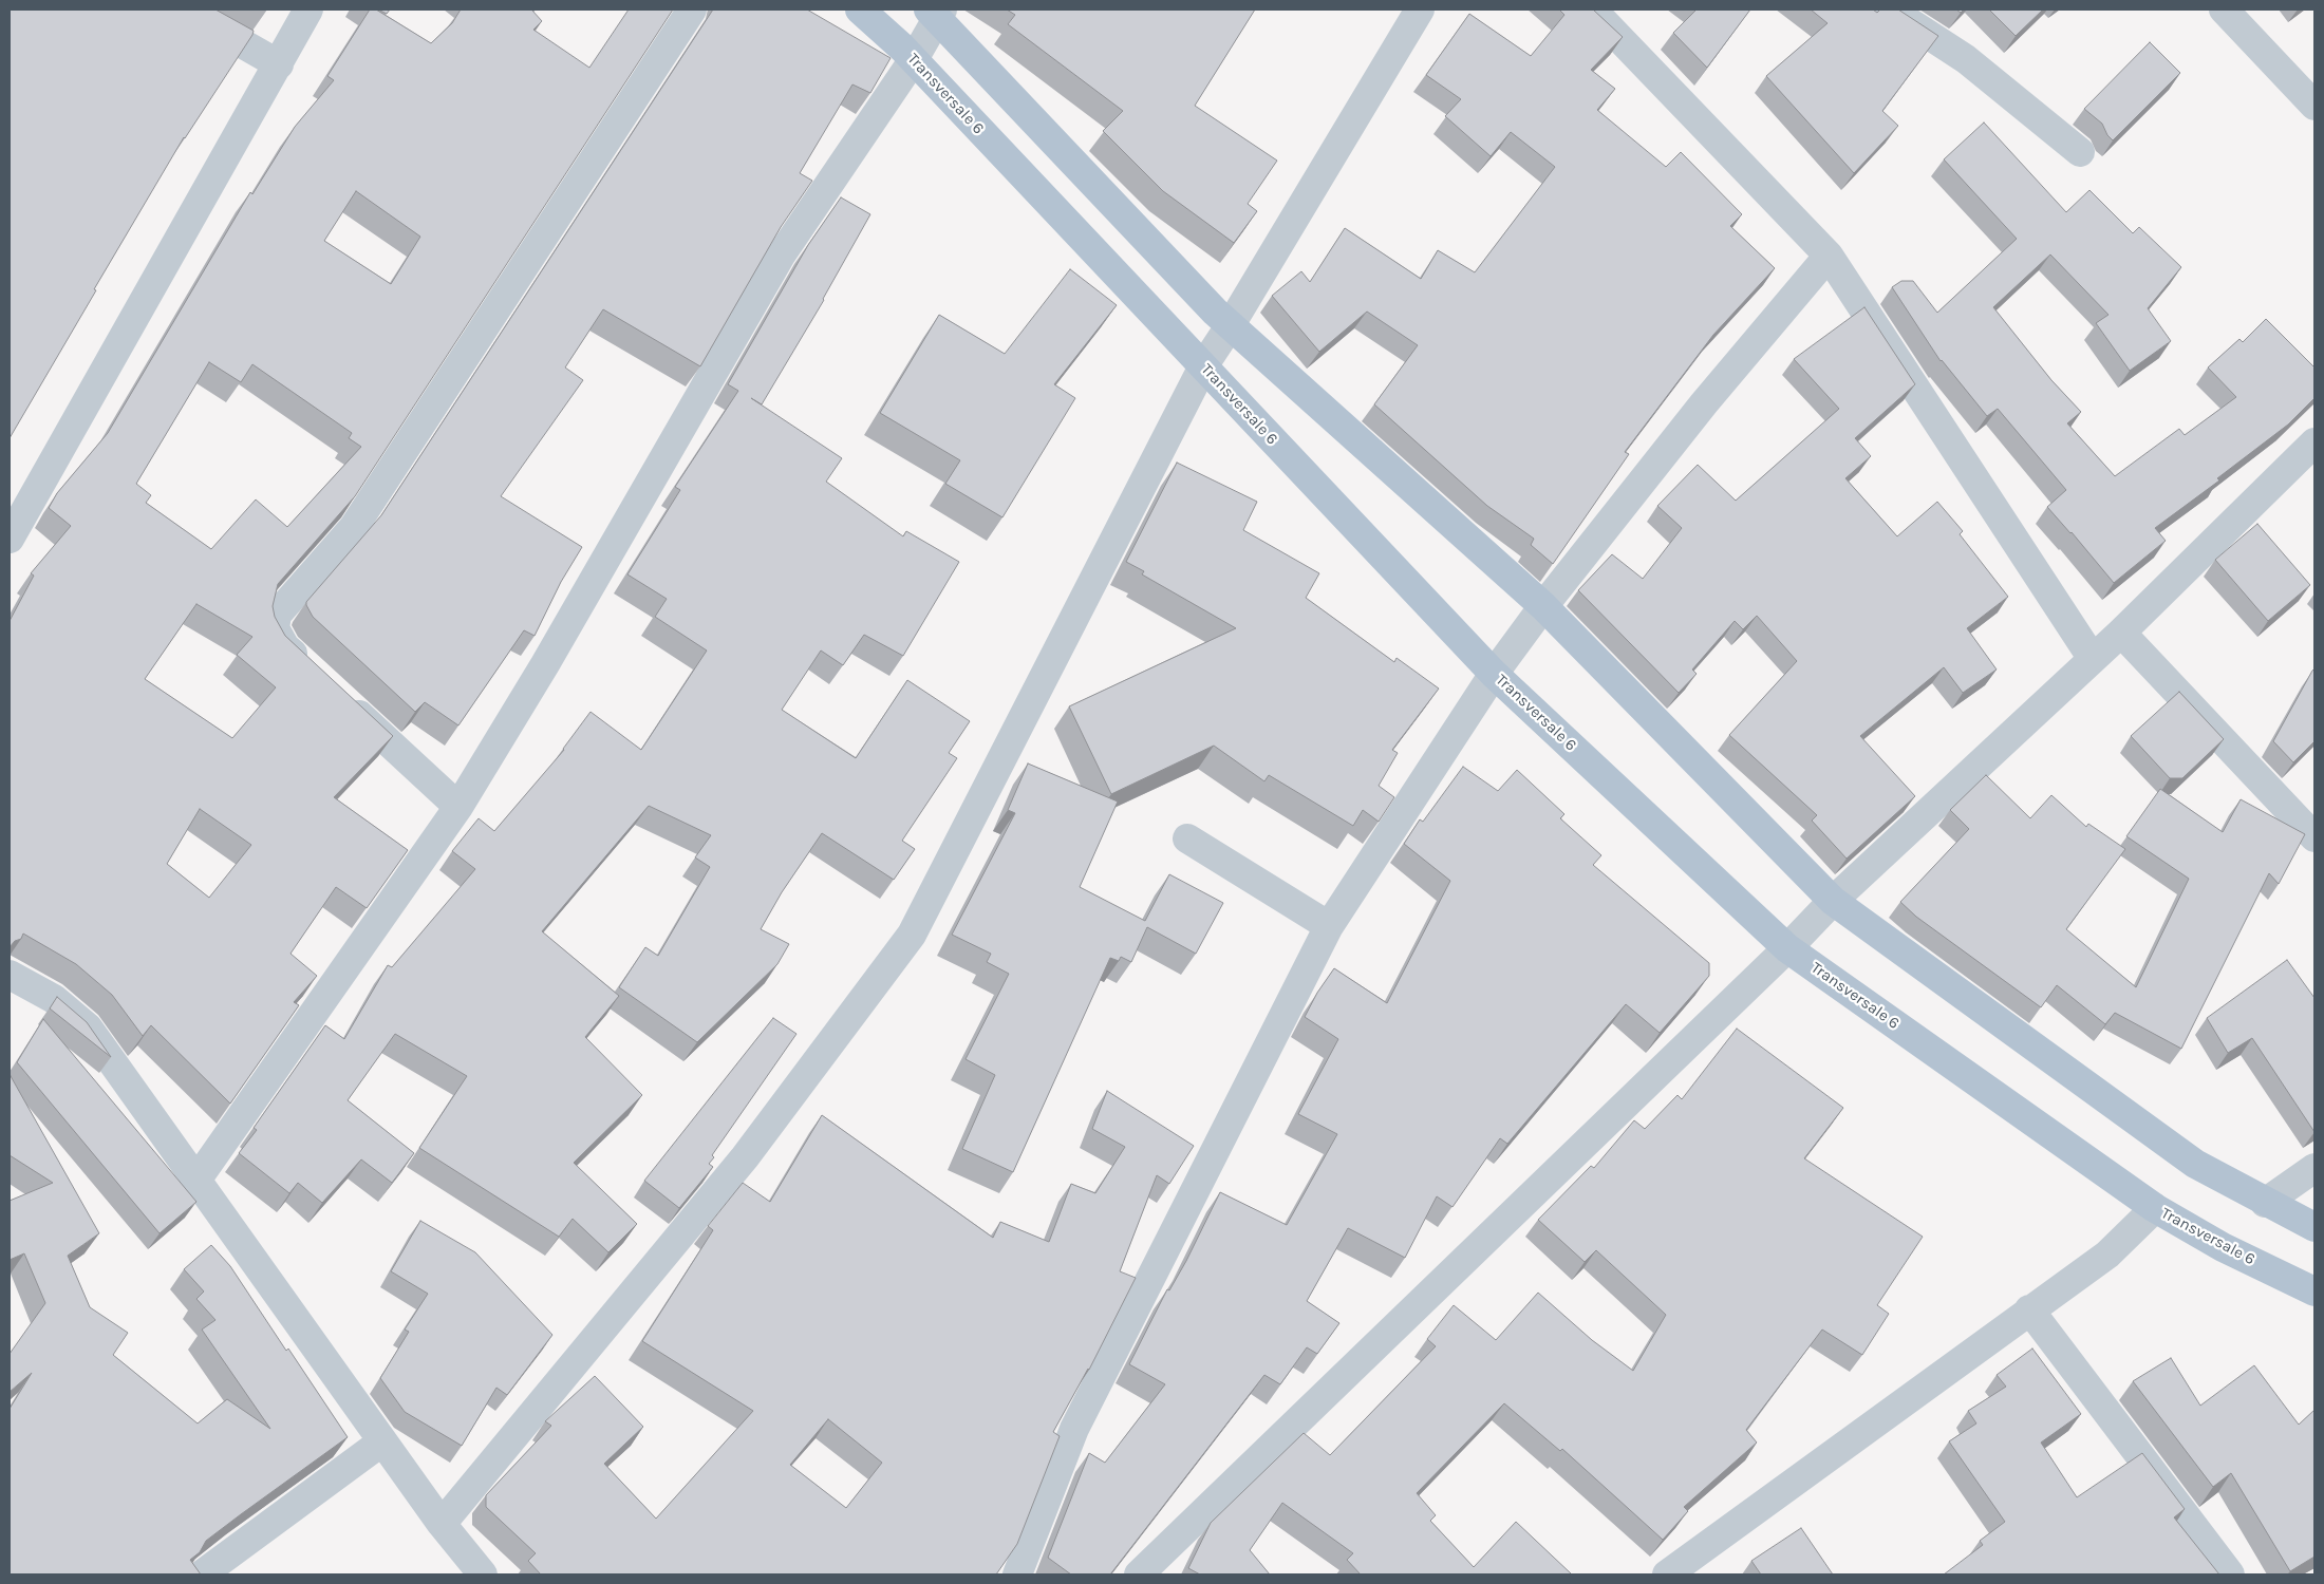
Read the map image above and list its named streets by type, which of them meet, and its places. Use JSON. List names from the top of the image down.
{
  "streets": {
    "main road": ["Transversale 6"]
  }
}
